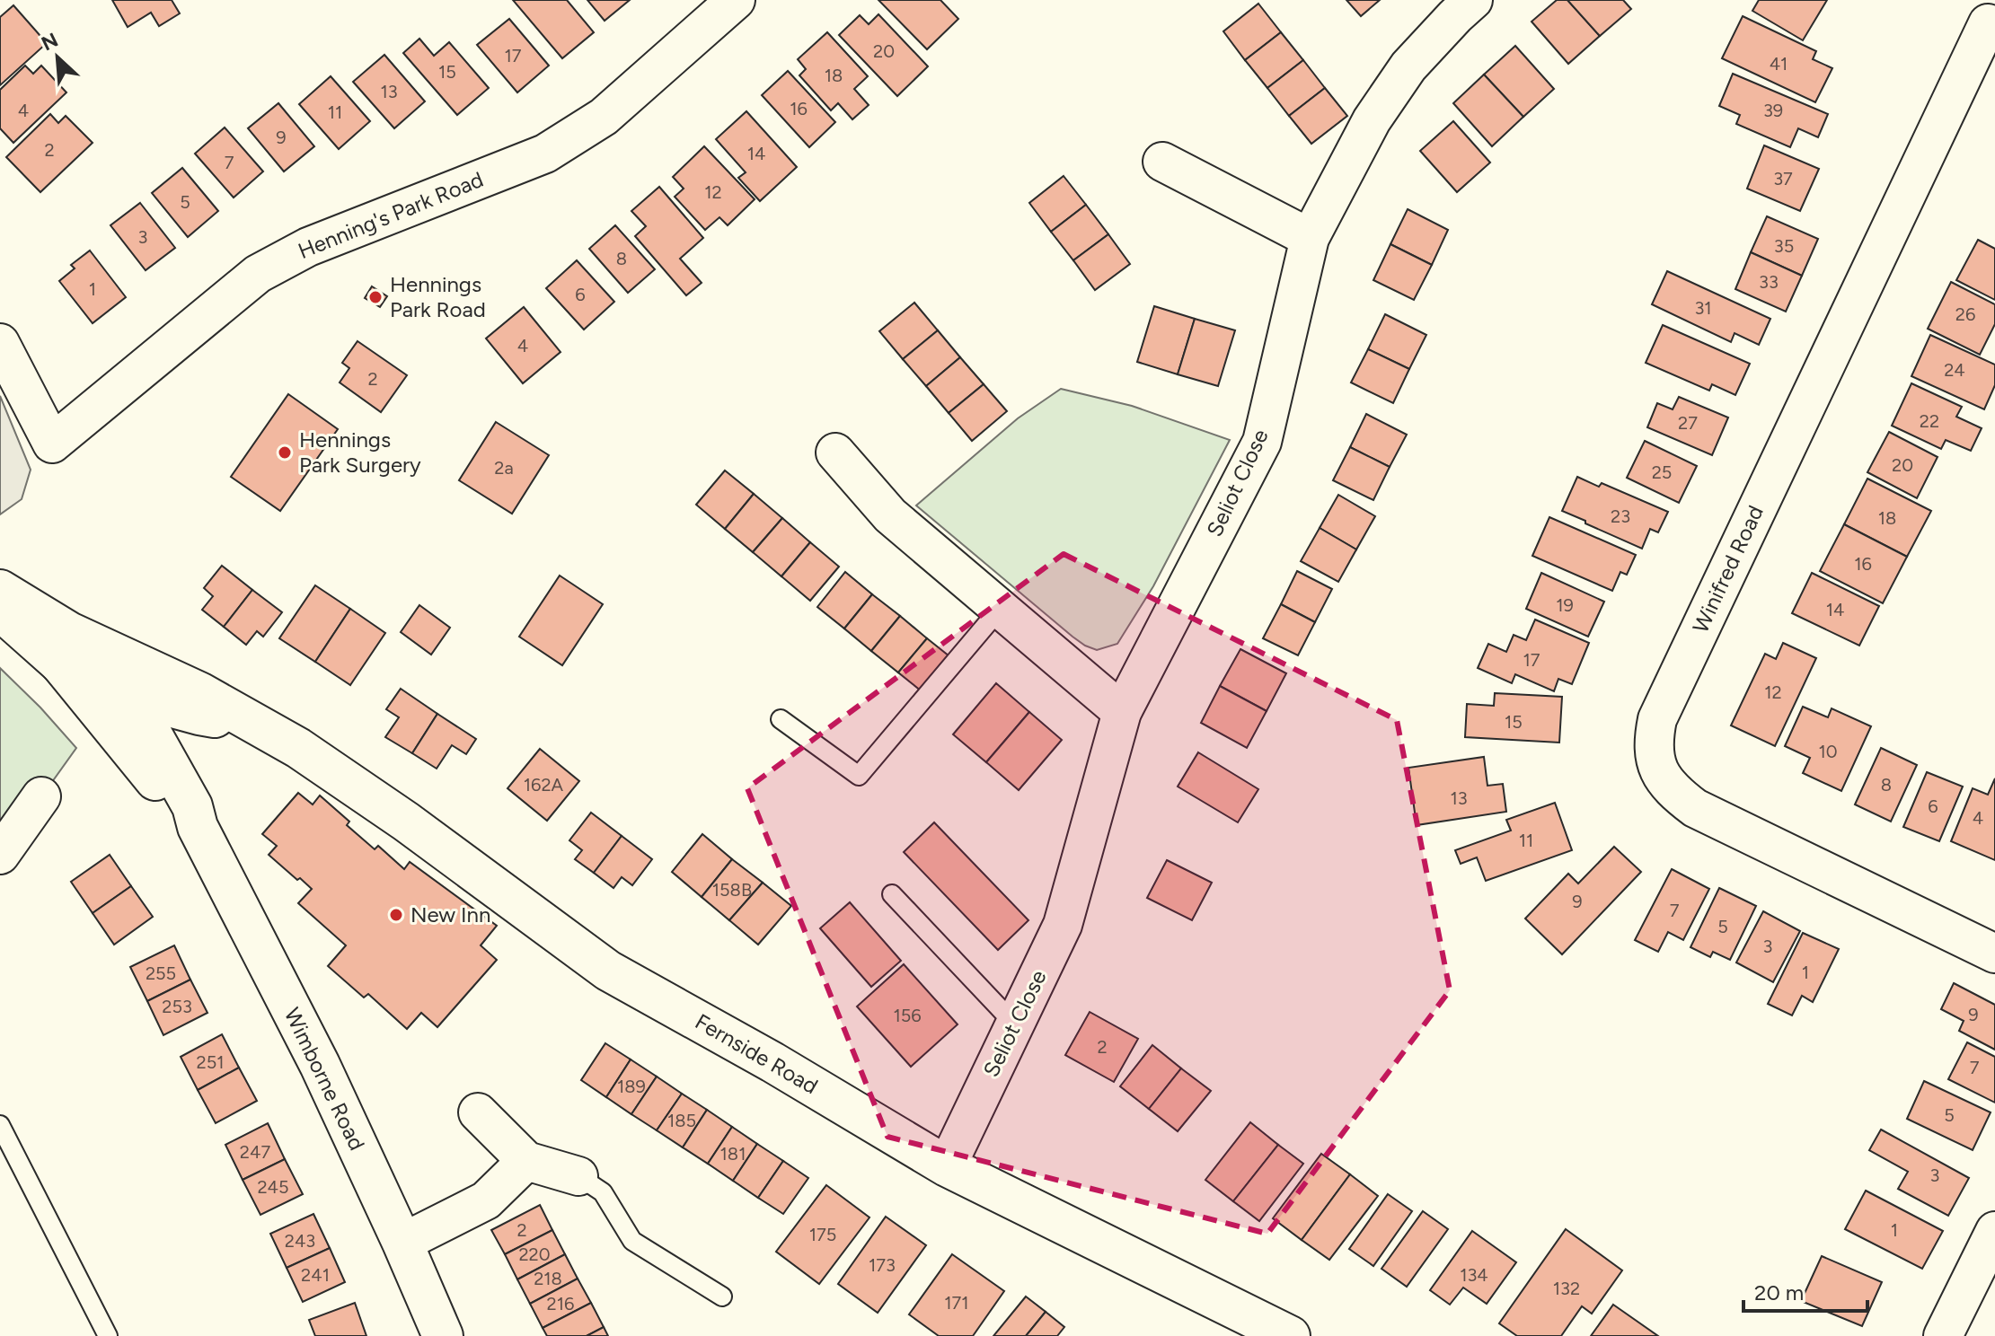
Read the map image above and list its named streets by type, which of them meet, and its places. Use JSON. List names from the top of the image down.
{
  "streets": {
    "main road": ["Fernside Road", "Wimborne Road"],
    "street": ["Henning's Park Road", "Seliot Close", "Winifred Road"]
  },
  "crossings": [
    ["Seliot Close", "Fernside Road"],
    ["Fernside Road", "Wimborne Road"]
  ],
  "places": ["Hennings Park Road", "Hennings Park Surgery", "New Inn"],
  "house_numbers": [
    "20",
    "17",
    "41",
    "15",
    "18",
    "13",
    "16",
    "4",
    "39",
    "11",
    "9",
    "2",
    "14",
    "7",
    "37",
    "12",
    "5",
    "3",
    "35",
    "8",
    "33",
    "1",
    "6",
    "31",
    "26",
    "4",
    "24",
    "2",
    "22",
    "27",
    "20",
    "2a",
    "25",
    "23",
    "18",
    "16",
    "19",
    "14",
    "17",
    "12",
    "15",
    "10",
    "162A",
    "8",
    "13",
    "6",
    "4",
    "11",
    "158B",
    "9",
    "7",
    "5",
    "3",
    "1",
    "255",
    "253",
    "9",
    "156",
    "2",
    "251",
    "7",
    "189",
    "5",
    "185",
    "247",
    "181",
    "3",
    "245",
    "2",
    "1",
    "175",
    "243",
    "220",
    "173",
    "241",
    "134",
    "218",
    "132",
    "171",
    "216"
  ],
  "scale_bar": "20 m",
  "north": "top left"
}
